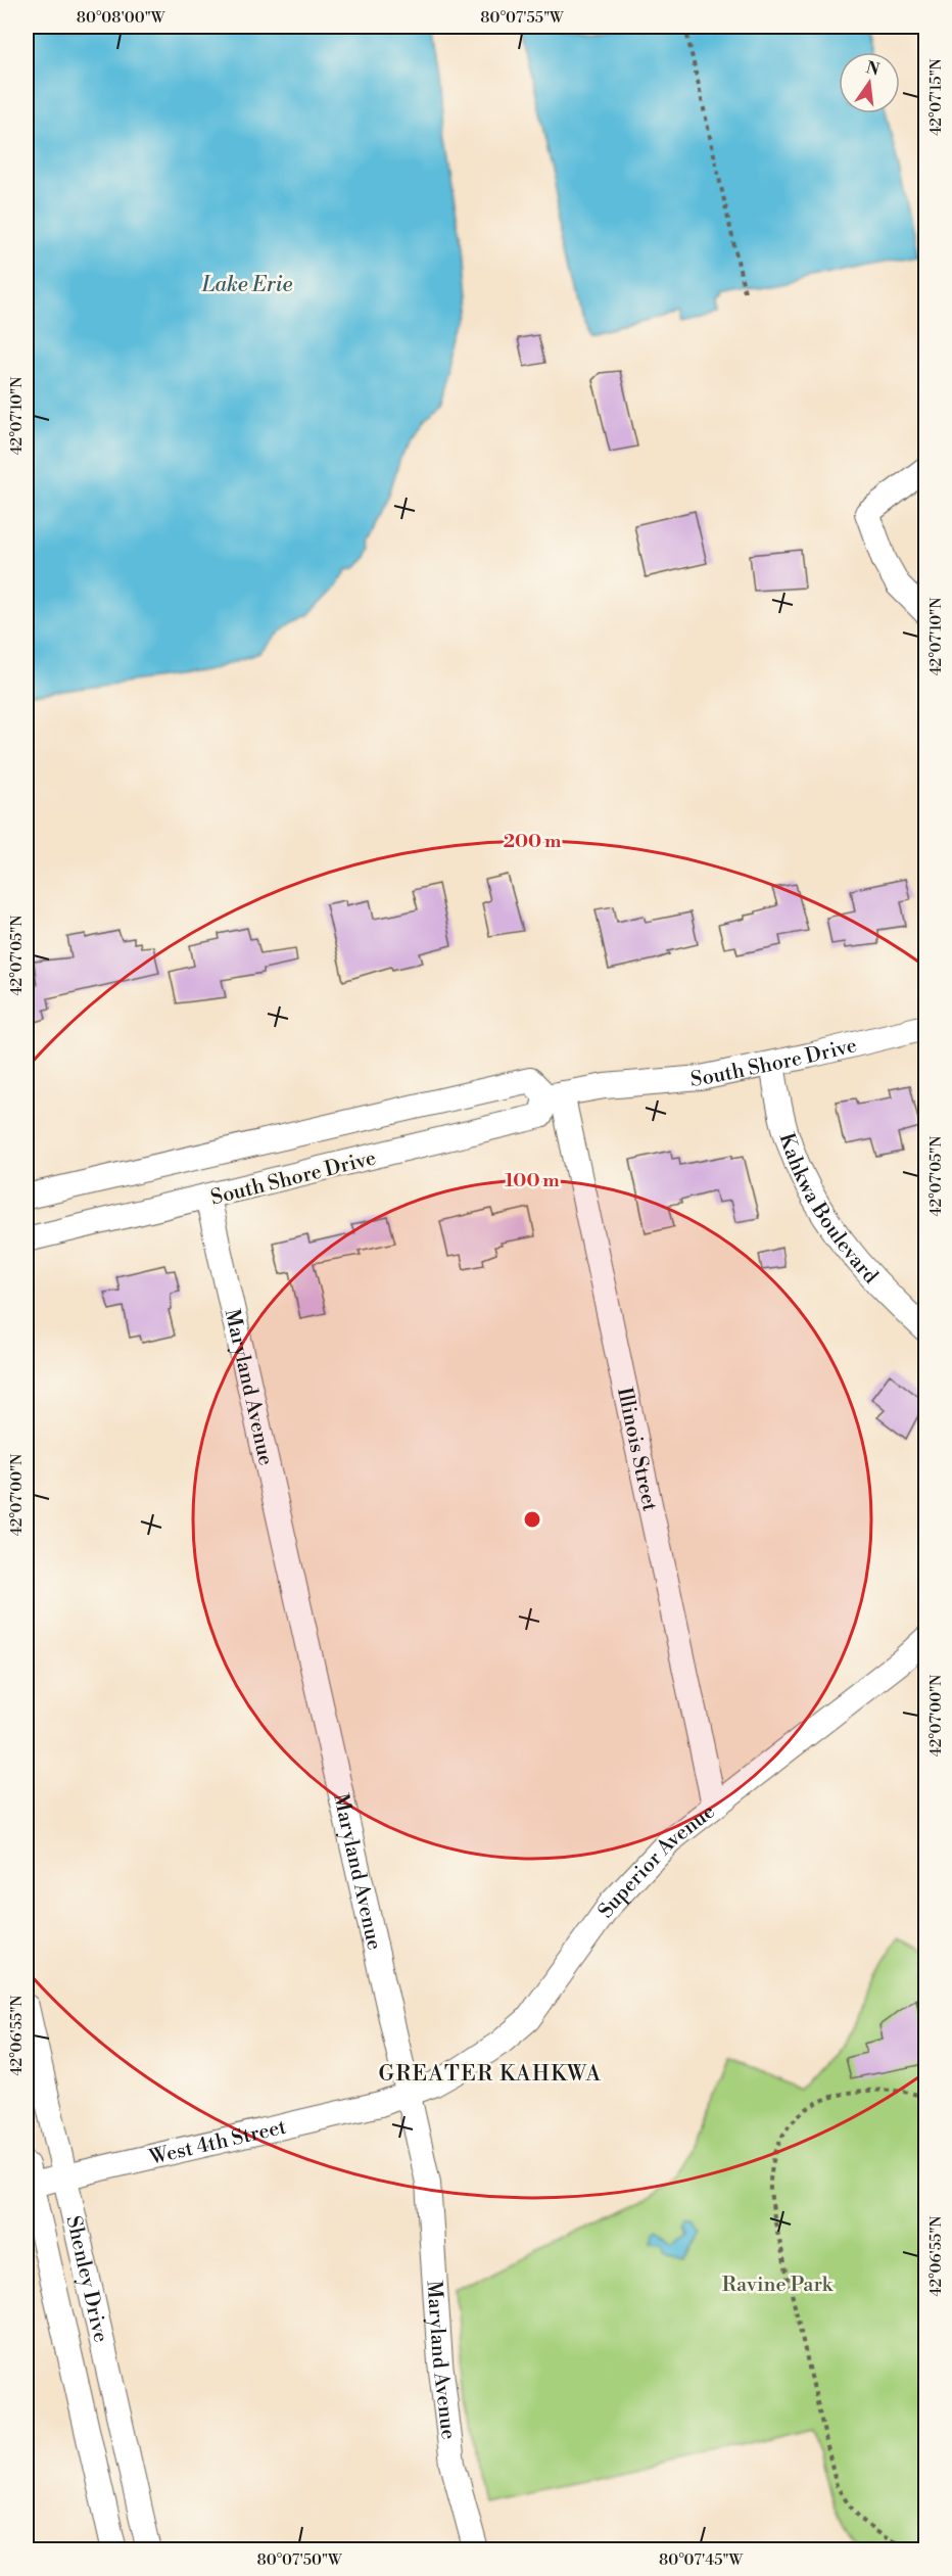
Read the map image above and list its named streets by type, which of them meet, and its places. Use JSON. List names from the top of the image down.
{
  "streets": {
    "street": [
      "South Shore Drive",
      "Kahkwa Boulevard",
      "Maryland Avenue",
      "Illinois Street",
      "Superior Avenue",
      "West 4th Street",
      "Shenley Drive"
    ]
  },
  "crossings": [
    ["South Shore Drive", "Kahkwa Boulevard"],
    ["South Shore Drive", "Maryland Avenue"],
    ["South Shore Drive", "Illinois Street"],
    ["Maryland Avenue", "Superior Avenue"],
    ["Maryland Avenue", "West 4th Street"],
    ["Illinois Street", "Superior Avenue"],
    ["Superior Avenue", "West 4th Street"],
    ["West 4th Street", "Shenley Drive"]
  ],
  "districts": ["GREATER KAHKWA"],
  "water": ["Lake Erie"],
  "parks": ["Ravine Park"],
  "north": "top",
  "coordinates": [
    "80°08'00\"W",
    "80°07'55\"W",
    "42°07'15\"N",
    "42°07'10\"N",
    "42°07'05\"N",
    "42°07'00\"N",
    "42°06'55\"N",
    "80°07'50\"W",
    "80°07'45\"W"
  ],
  "rings": ["200 m", "100 m"]
}
